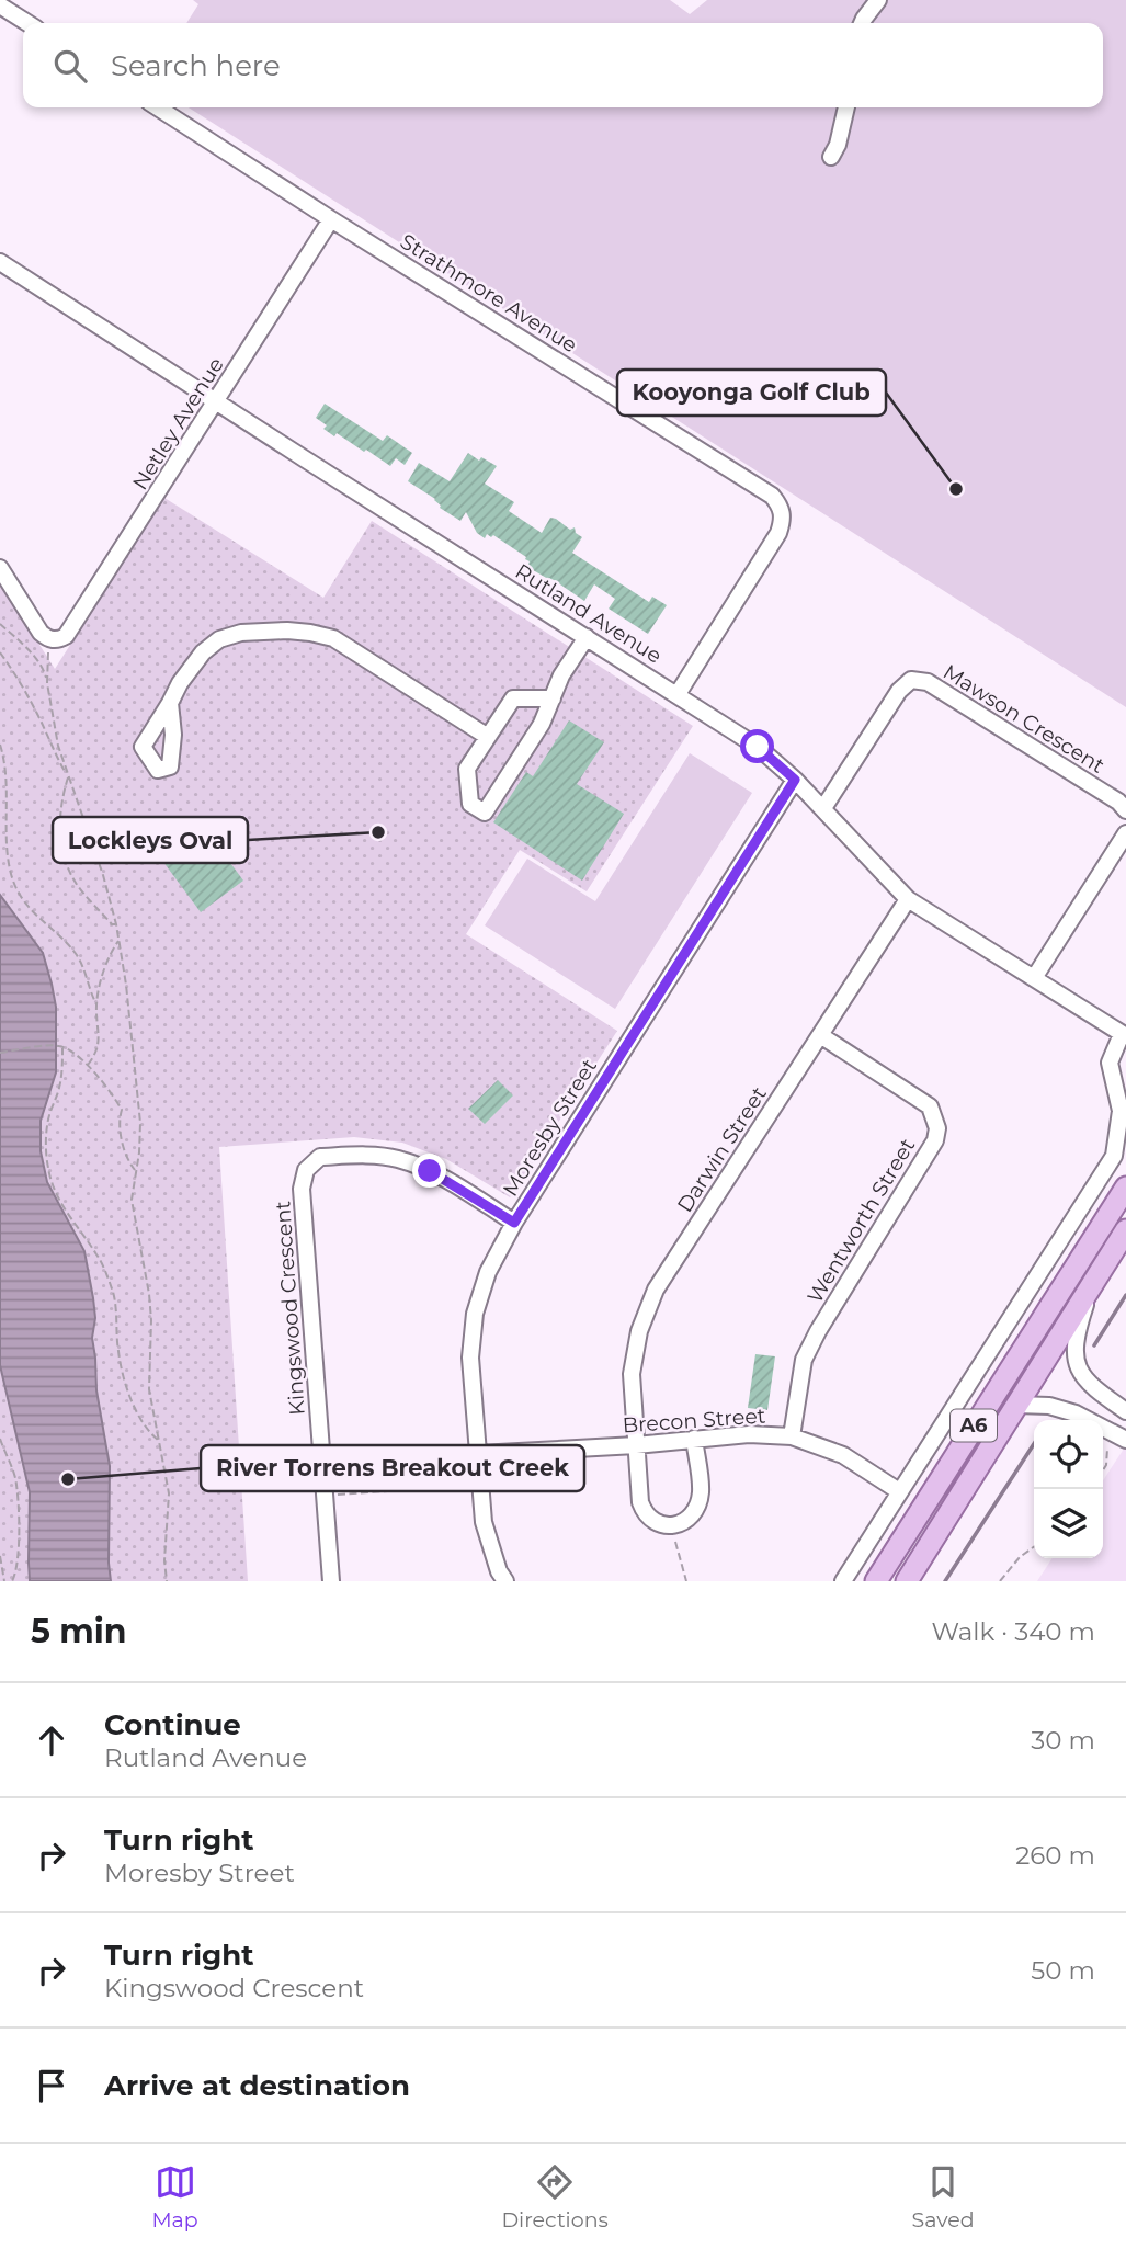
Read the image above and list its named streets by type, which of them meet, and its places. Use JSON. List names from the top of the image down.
{
  "streets": {
    "main road": ["A6"],
    "street": [
      "Strathmore Avenue",
      "Netley Avenue",
      "Rutland Avenue",
      "Mawson Crescent",
      "Moresby Street",
      "Darwin Street",
      "Wentworth Street",
      "Kingswood Crescent",
      "Brecon Street"
    ]
  },
  "crossings": [
    ["Strathmore Avenue", "Netley Avenue"],
    ["Strathmore Avenue", "Rutland Avenue"],
    ["Netley Avenue", "Rutland Avenue"],
    ["Rutland Avenue", "Mawson Crescent"],
    ["Rutland Avenue", "Moresby Street"],
    ["Rutland Avenue", "Darwin Street"],
    ["Moresby Street", "Kingswood Crescent"],
    ["Moresby Street", "Brecon Street"],
    ["Darwin Street", "Wentworth Street"],
    ["Darwin Street", "Brecon Street"],
    ["Wentworth Street", "Brecon Street"]
  ],
  "places": ["Kooyonga Golf Club", "Lockleys Oval", "River Torrens Breakout Creek"],
  "page": {
    "search": "Search here",
    "heading": ["5 min", "Walk · 340 m"],
    "list": [
      ["Continue", "Rutland Avenue", "30 m"],
      ["Turn right", "Moresby Street", "260 m"],
      ["Turn right", "Kingswood Crescent", "50 m"],
      "Arrive at destination"
    ],
    "nav": ["Map", "Directions", "Saved"]
  }
}
